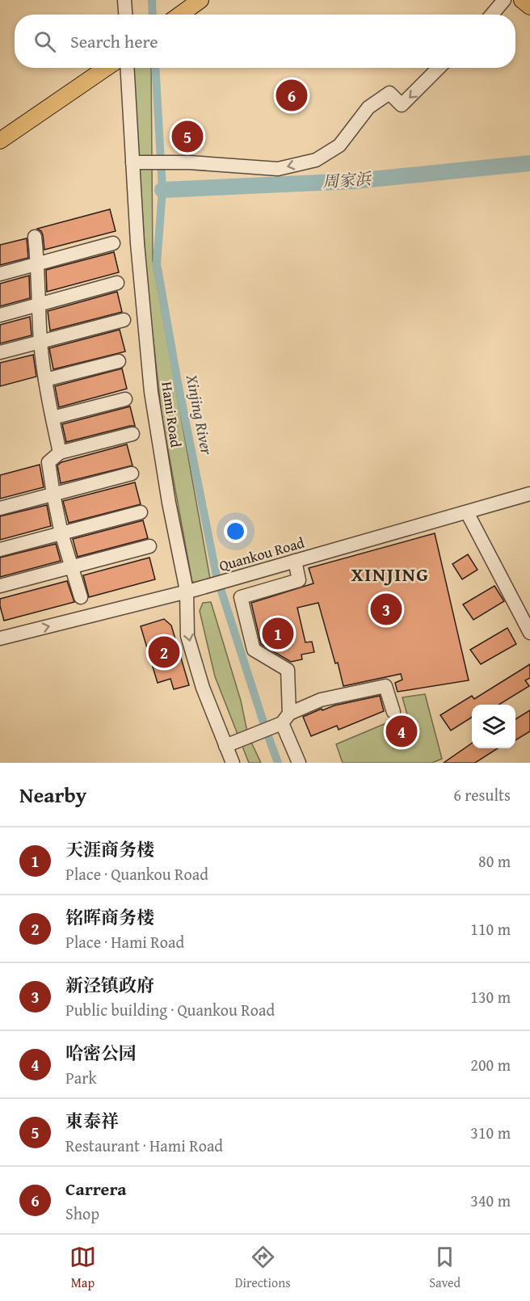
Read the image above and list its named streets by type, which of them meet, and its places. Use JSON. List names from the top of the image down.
{
  "streets": {
    "street": ["Hami Road", "Quankou Road"]
  },
  "crossings": [
    ["Hami Road", "Quankou Road"]
  ],
  "districts": ["XINJING"],
  "water": ["周家浜", "Xinjing River"],
  "page": {
    "search": "Search here",
    "pins": [
      "6",
      "5",
      "3",
      "1",
      "2",
      "4"
    ],
    "heading": ["Nearby", "6 results"],
    "list": [
      {
        "mark": "1",
        "name": "天涯商务楼",
        "note": "Place · Quankou Road",
        "value": "80 m"
      },
      {
        "mark": "2",
        "name": "铭晖商务楼",
        "note": "Place · Hami Road",
        "value": "110 m"
      },
      {
        "mark": "3",
        "name": "新泾镇政府",
        "note": "Public building · Quankou Road",
        "value": "130 m"
      },
      {
        "mark": "4",
        "name": "哈密公园",
        "note": "Park",
        "value": "200 m"
      },
      {
        "mark": "5",
        "name": "東泰祥",
        "note": "Restaurant · Hami Road",
        "value": "310 m"
      },
      {
        "mark": "6",
        "name": "Carrera",
        "note": "Shop",
        "value": "340 m"
      }
    ],
    "nav": ["Map", "Directions", "Saved"]
  }
}
